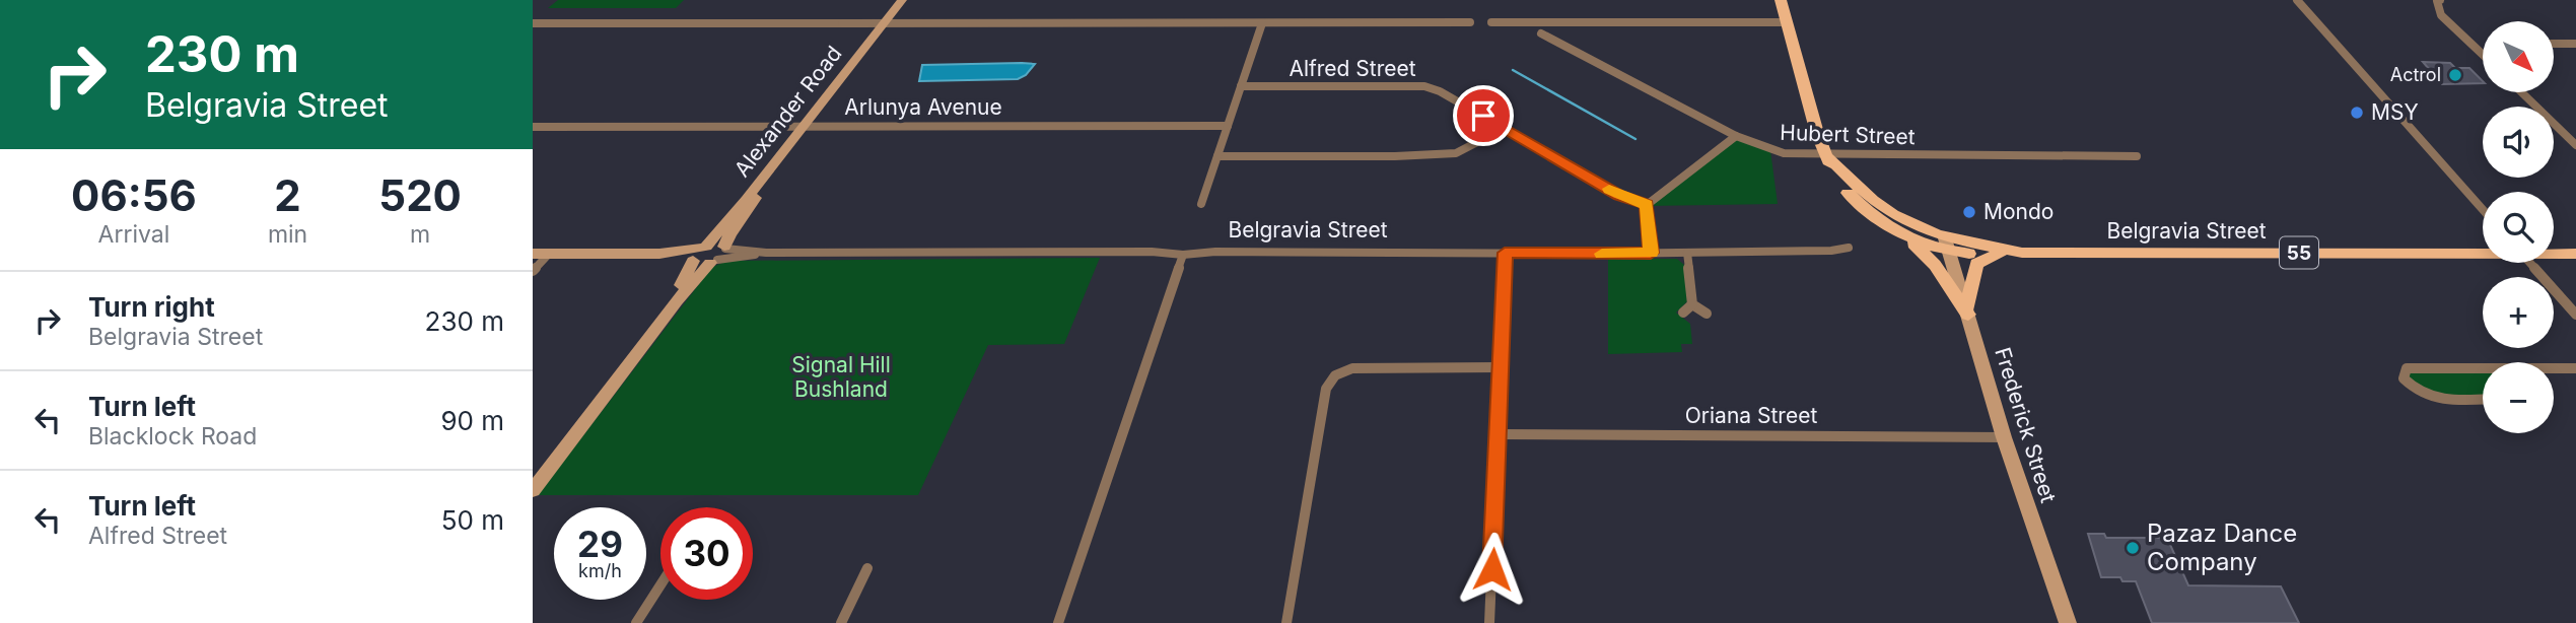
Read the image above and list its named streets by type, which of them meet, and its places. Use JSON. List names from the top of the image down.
{
  "streets": {
    "main road": [
      "Alexander Road",
      "Belgravia Street",
      "55",
      "Frederick Street"
    ],
    "street": [
      "Alfred Street",
      "Arlunya Avenue",
      "Hubert Street",
      "Oriana Street"
    ]
  },
  "crossings": [
    ["Arlunya Avenue", "Alexander Road"],
    ["Alexander Road", "Belgravia Street"],
    ["Hubert Street", "Belgravia Street"],
    ["Hubert Street", "55"],
    ["Belgravia Street", "55"],
    ["Belgravia Street", "Frederick Street"],
    ["55", "Frederick Street"],
    ["Oriana Street", "Frederick Street"]
  ],
  "parks": ["Signal Hill Bushland"],
  "places": [
    "Actrol",
    "MSY",
    "Mondo",
    "Pazaz Dance Company"
  ],
  "north": "bottom right",
  "page": {
    "turn": ["230 m", "Belgravia Street"],
    "map_buttons": ["+", "−"],
    "eta": [
      "06:56",
      "Arrival",
      "2",
      "min",
      "520",
      "m"
    ],
    "list": [
      {
        "name": "Turn right",
        "note": "Belgravia Street",
        "value": "230 m"
      },
      {
        "name": "Turn left",
        "note": "Blacklock Road",
        "value": "90 m"
      },
      {
        "name": "Turn left",
        "note": "Alfred Street",
        "value": "50 m"
      }
    ],
    "speed": "29 km/h",
    "limit": "30"
  }
}
